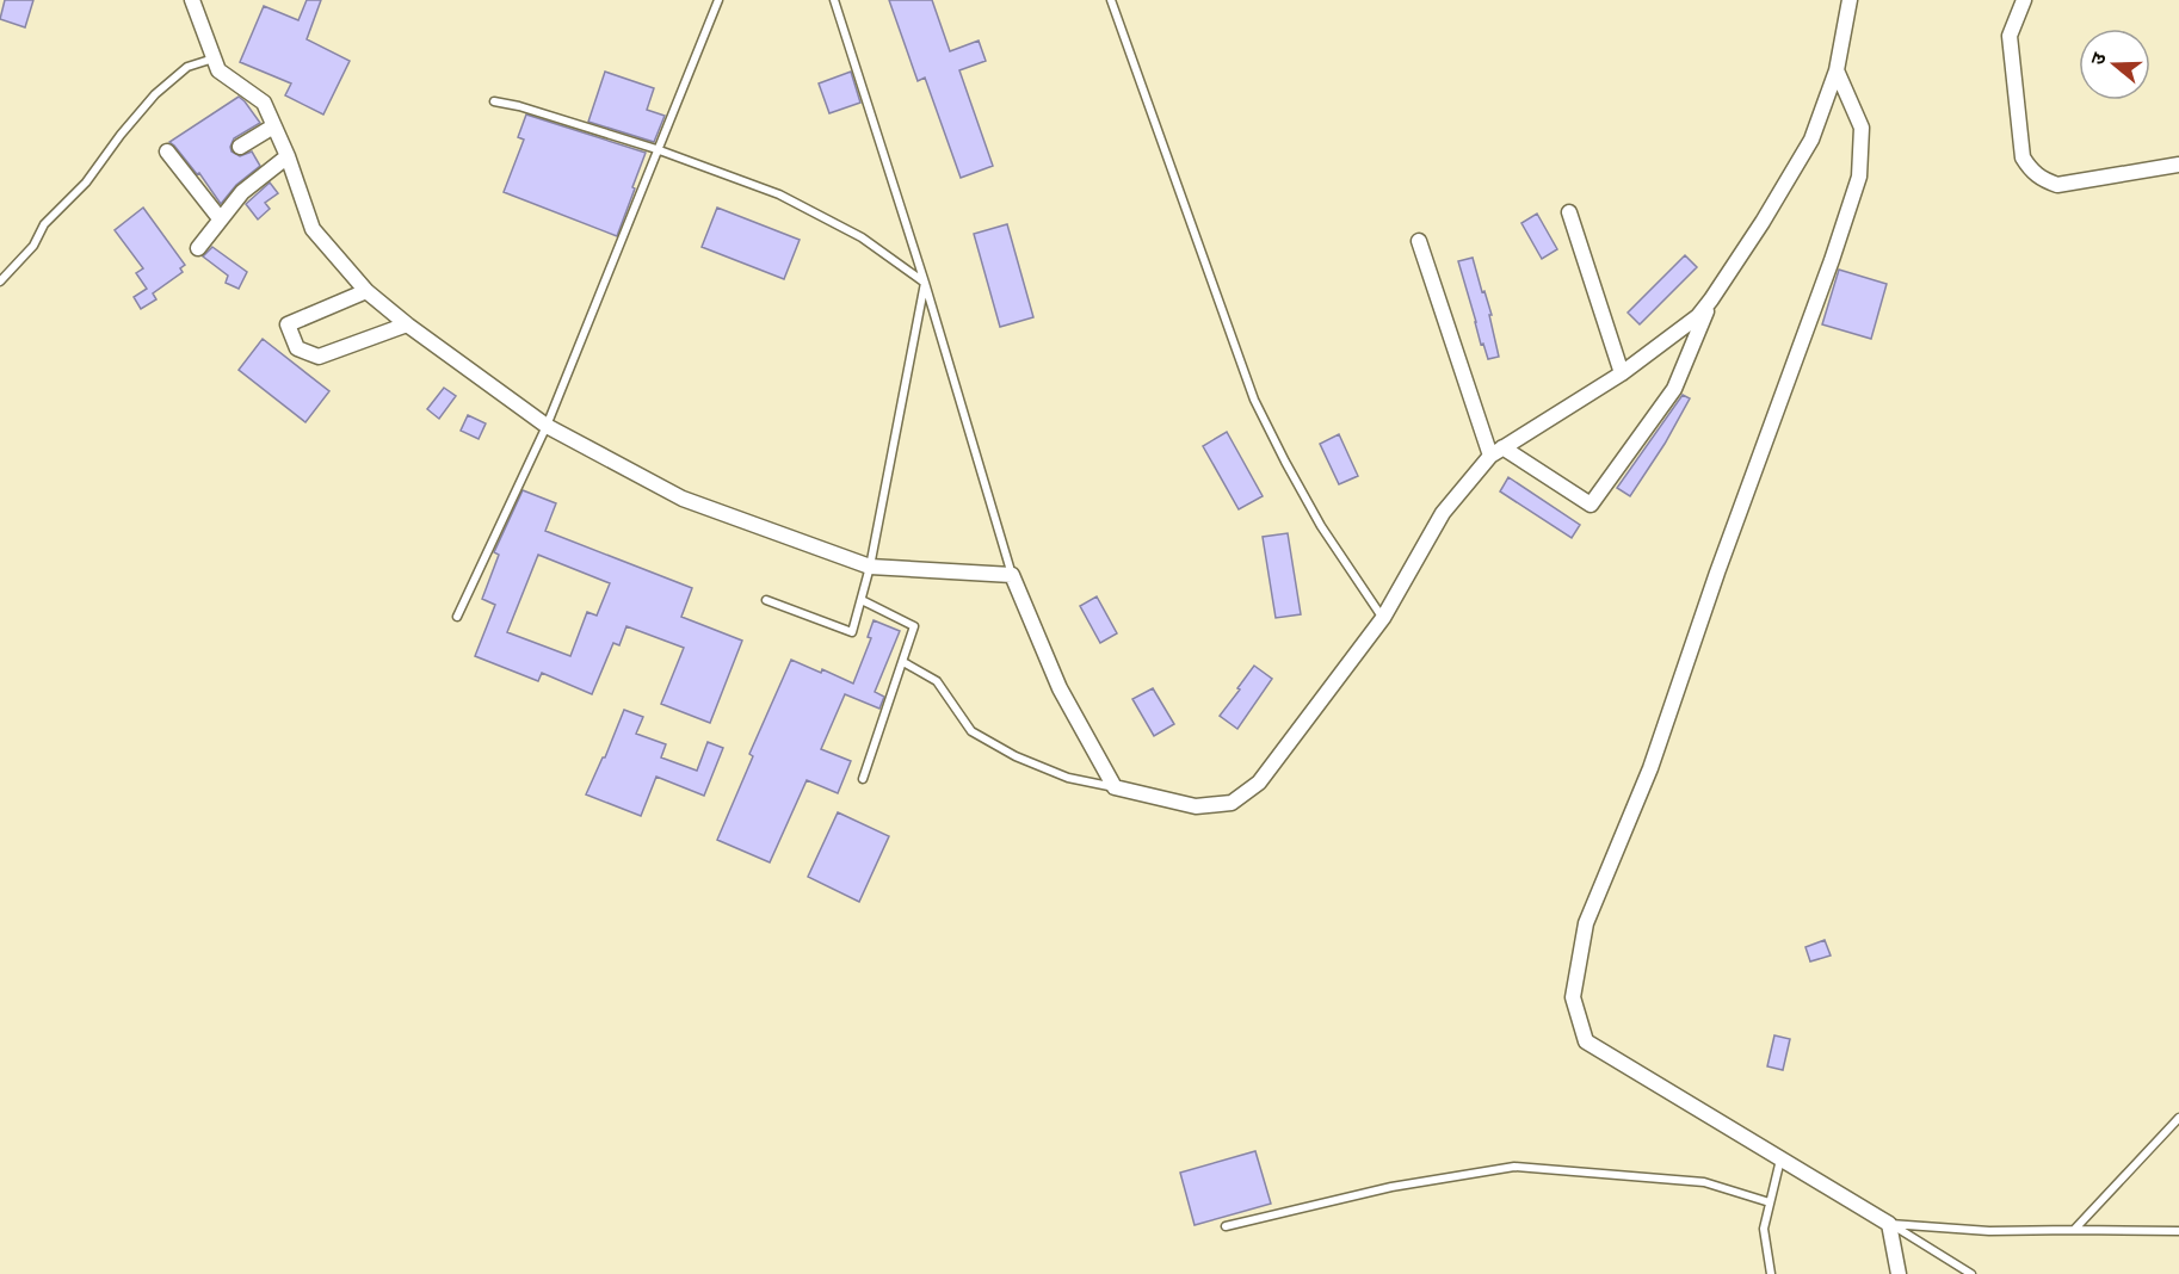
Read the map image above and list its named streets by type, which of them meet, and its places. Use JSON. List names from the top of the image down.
{
  "north": "left"
}
